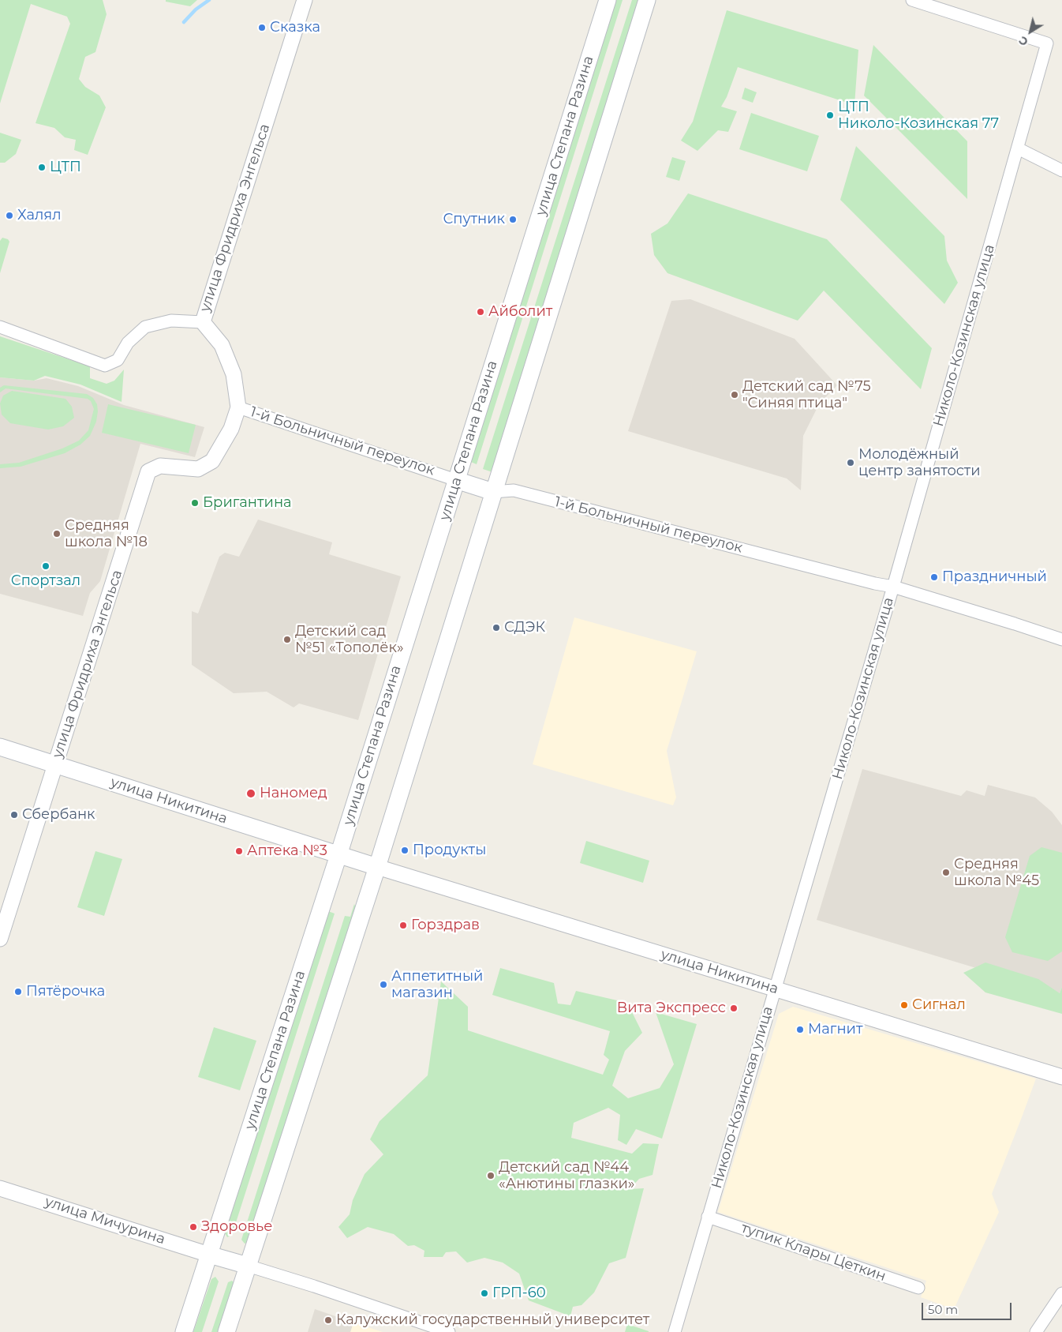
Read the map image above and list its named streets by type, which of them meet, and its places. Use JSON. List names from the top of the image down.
{
  "streets": {
    "main road": ["улица Степана Разина", "1-й Больничный переулок", "улица Никитина"],
    "street": [
      "улица Фридриха Энгельса",
      "Николо-Козинская улица",
      "улица Мичурина",
      "тупик Клары Цеткин"
    ]
  },
  "crossings": [
    ["улица Степана Разина", "1-й Больничный переулок"],
    ["улица Степана Разина", "улица Никитина"],
    ["улица Степана Разина", "улица Мичурина"],
    ["улица Фридриха Энгельса", "1-й Больничный переулок"],
    ["улица Фридриха Энгельса", "улица Никитина"],
    ["Николо-Козинская улица", "1-й Больничный переулок"],
    ["Николо-Козинская улица", "улица Никитина"],
    ["Николо-Козинская улица", "тупик Клары Цеткин"]
  ],
  "places": [
    "Сказка",
    "ЦТП Николо-Козинская 77",
    "ЦТП",
    "Халял",
    "Спутник",
    "Айболит",
    "Детский сад №75 \"Синяя птица\"",
    "Молодёжный центр занятости",
    "Бригантина",
    "Средняя школа №18",
    "Спортзал",
    "Праздничный",
    "СДЭК",
    "Детский сад №51 «Тополёк»",
    "Наномед",
    "Сбербанк",
    "Продукты",
    "Аптека №3",
    "Средняя школа №45",
    "Горздрав",
    "Аппетитный магазин",
    "Пятёрочка",
    "Сигнал",
    "Вита Экспресс",
    "Магнит",
    "Детский сад №44 «Анютины глазки»",
    "Здоровье",
    "ГРП-60",
    "Калужский государственный университет"
  ],
  "scale_bar": "50 m",
  "north": "bottom left"
}
